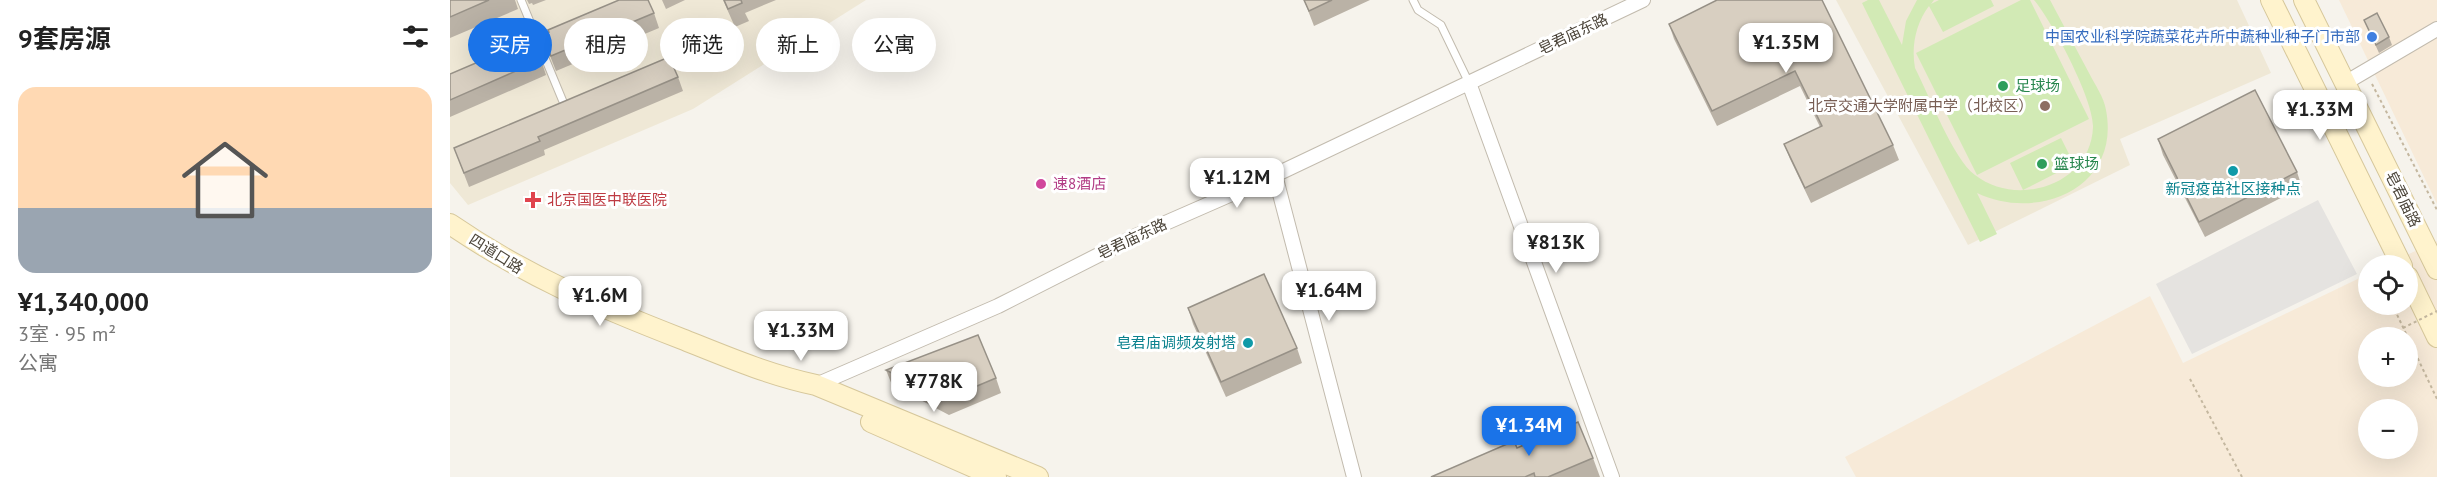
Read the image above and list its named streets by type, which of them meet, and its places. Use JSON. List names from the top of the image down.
{
  "streets": {
    "street": ["皂君庙东路", "皂君庙路", "四道口路"]
  },
  "crossings": [
    ["皂君庙东路", "四道口路"]
  ],
  "places": {
    "other": [
      "中国农业科学院蔬菜花卉所中蔬种业种子门市部",
      "足球场",
      "北京交通大学附属中学（北校区）",
      "篮球场",
      "新冠疫苗社区接种点",
      "速8酒店",
      "皂君庙调频发射塔"
    ],
    "health": ["北京国医中联医院"]
  },
  "page": {
    "heading": "9套房源",
    "chip": [
      "买房",
      "租房",
      "筛选",
      "新上",
      "公寓"
    ],
    "price": [
      "¥1.35M",
      "¥1.33M",
      "¥1.12M",
      "¥813K",
      "¥1.64M",
      "¥1.6M",
      "¥1.33M",
      "¥778K",
      "¥1.34M"
    ],
    "list": [
      {
        "name": "¥1,340,000",
        "note": "3室 · 95 m² · 公寓"
      }
    ],
    "map_buttons": ["+", "−"]
  }
}
